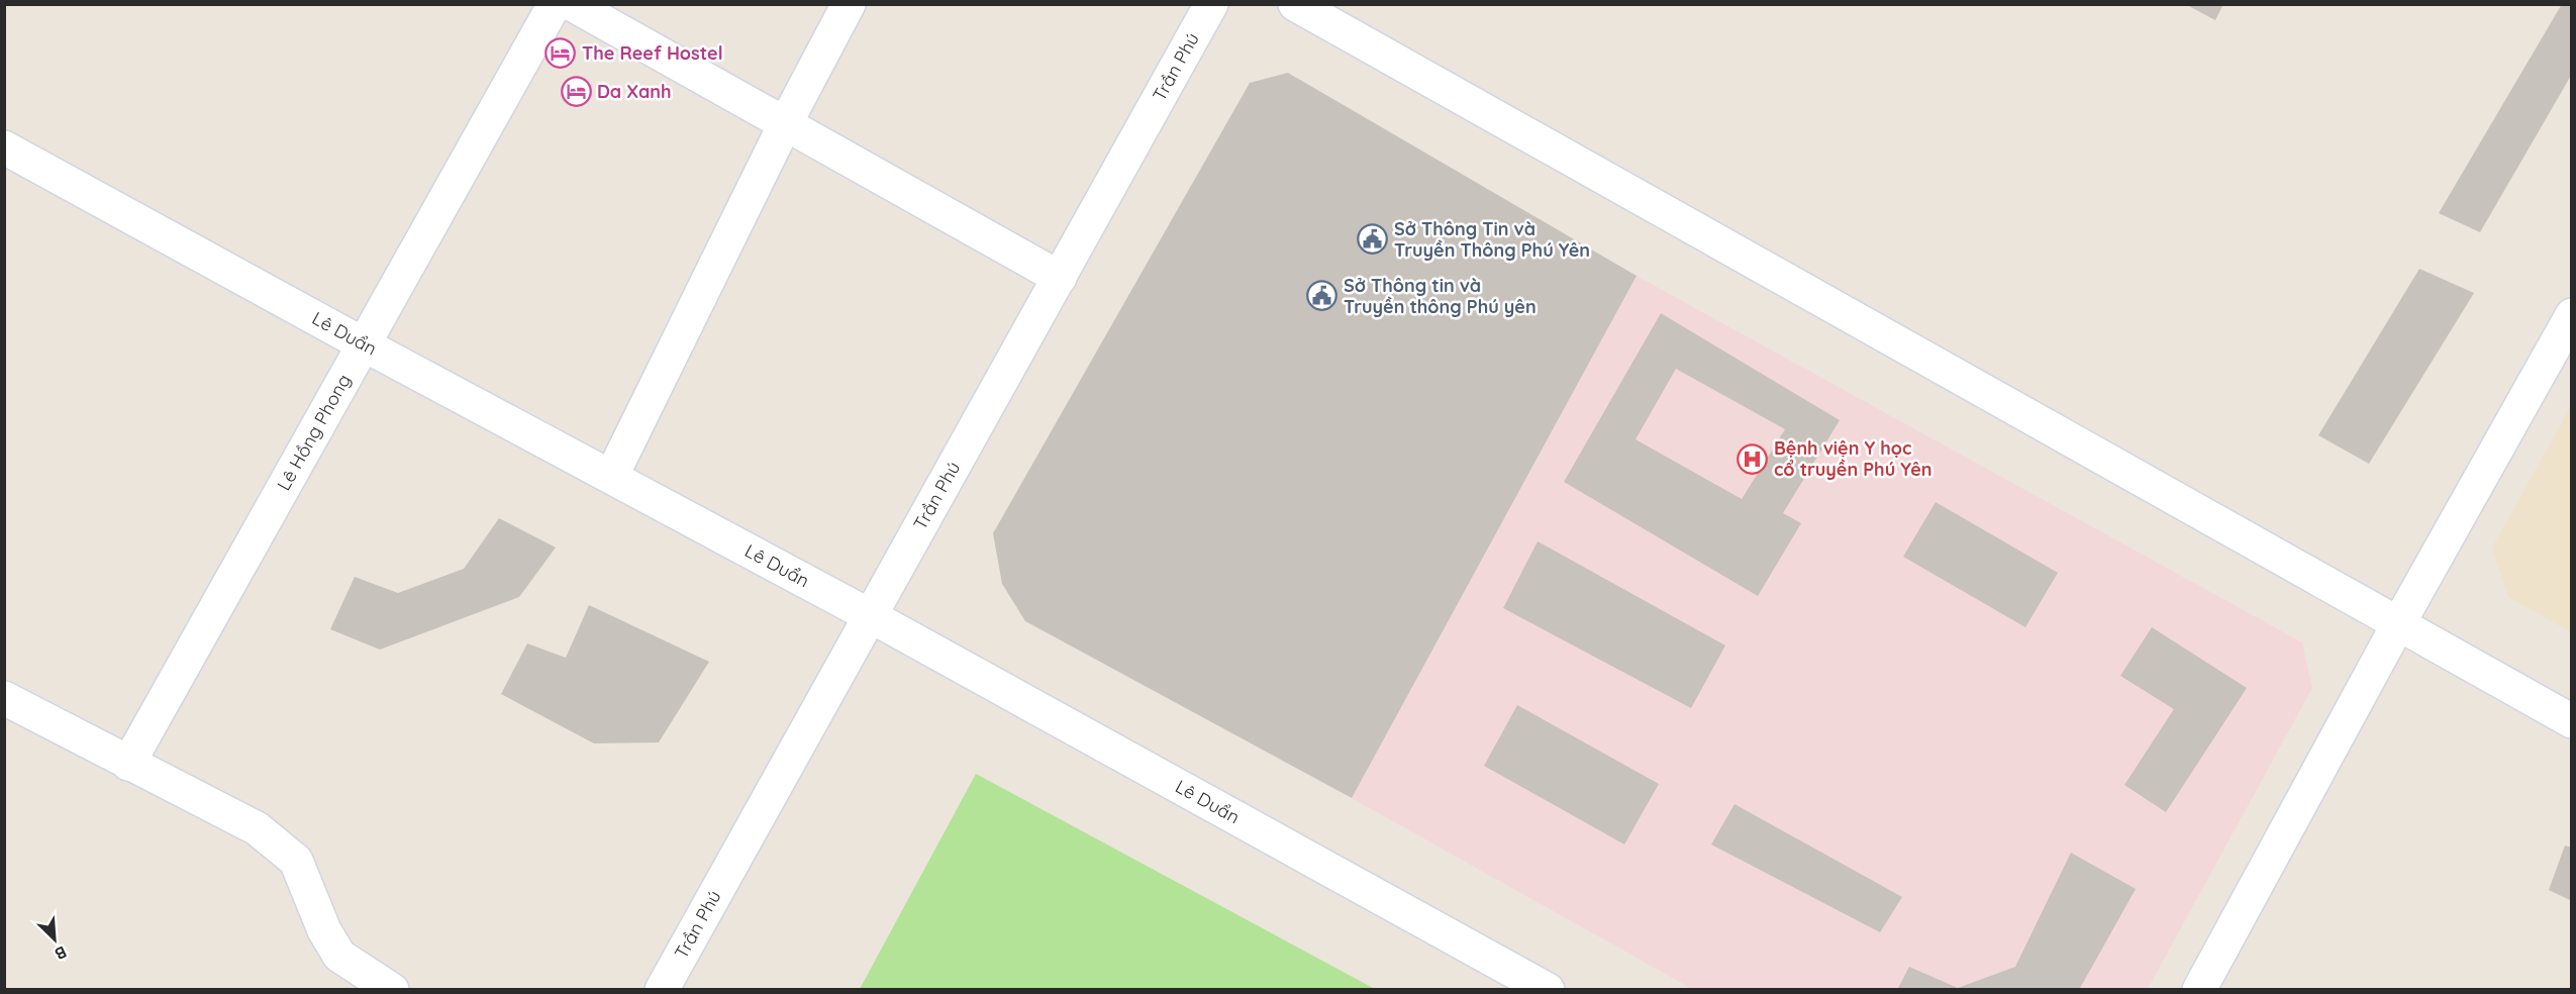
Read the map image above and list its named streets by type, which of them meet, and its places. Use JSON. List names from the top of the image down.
{
  "streets": {
    "street": ["Trần Phú", "Lê Duẩn", "Lê Hồng Phong"]
  },
  "crossings": [
    ["Trần Phú", "Lê Duẩn"],
    ["Lê Duẩn", "Lê Hồng Phong"]
  ],
  "places": {
    "hotel": ["The Reef Hostel", "Da Xanh"],
    "public building": ["Sở Thông Tin và Truyền Thông Phú Yên", "Sở Thông tin và Truyền thông Phú yên"],
    "hospital": ["Bệnh viện Y học cổ truyền Phú Yên"]
  },
  "north": "bottom right"
}
